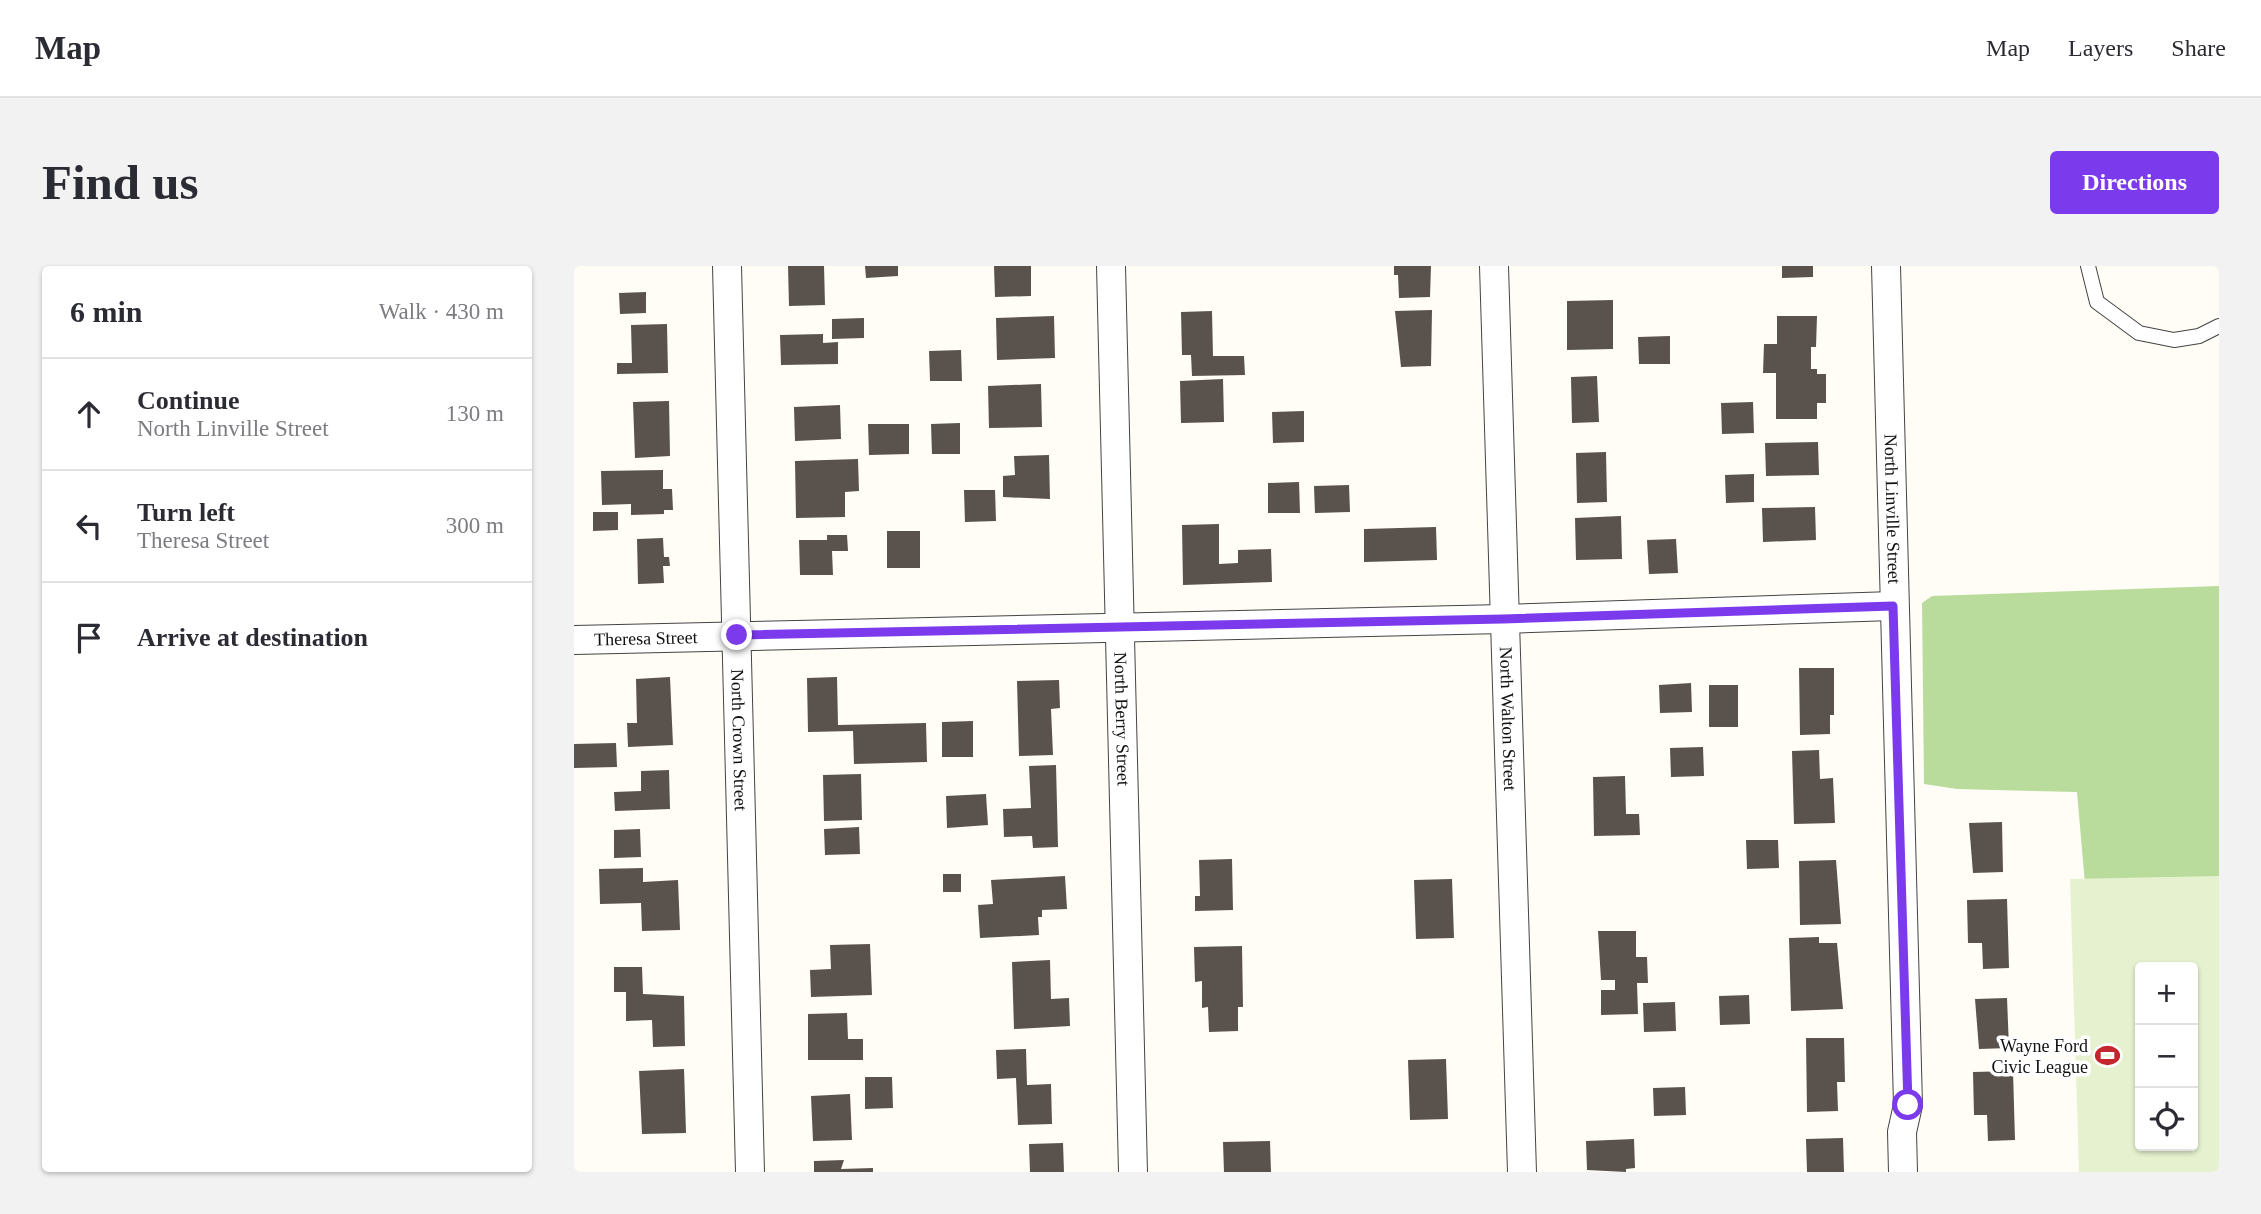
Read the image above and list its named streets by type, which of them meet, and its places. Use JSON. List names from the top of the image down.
{
  "streets": {
    "street": [
      "North Linville Street",
      "Theresa Street",
      "North Berry Street",
      "North Walton Street",
      "North Crown Street"
    ]
  },
  "crossings": [
    ["North Linville Street", "Theresa Street"],
    ["Theresa Street", "North Berry Street"],
    ["Theresa Street", "North Walton Street"],
    ["Theresa Street", "North Crown Street"]
  ],
  "places": {
    "sports": ["Wayne Ford Civic League"]
  },
  "page": {
    "header": "Map",
    "nav": ["Map", "Layers", "Share"],
    "buttons": "Directions",
    "title": "Find us",
    "heading": ["6 min", "Walk · 430 m"],
    "list": [
      ["Continue", "North Linville Street", "130 m"],
      ["Turn left", "Theresa Street", "300 m"],
      "Arrive at destination"
    ],
    "map_buttons": ["+", "−"]
  }
}
